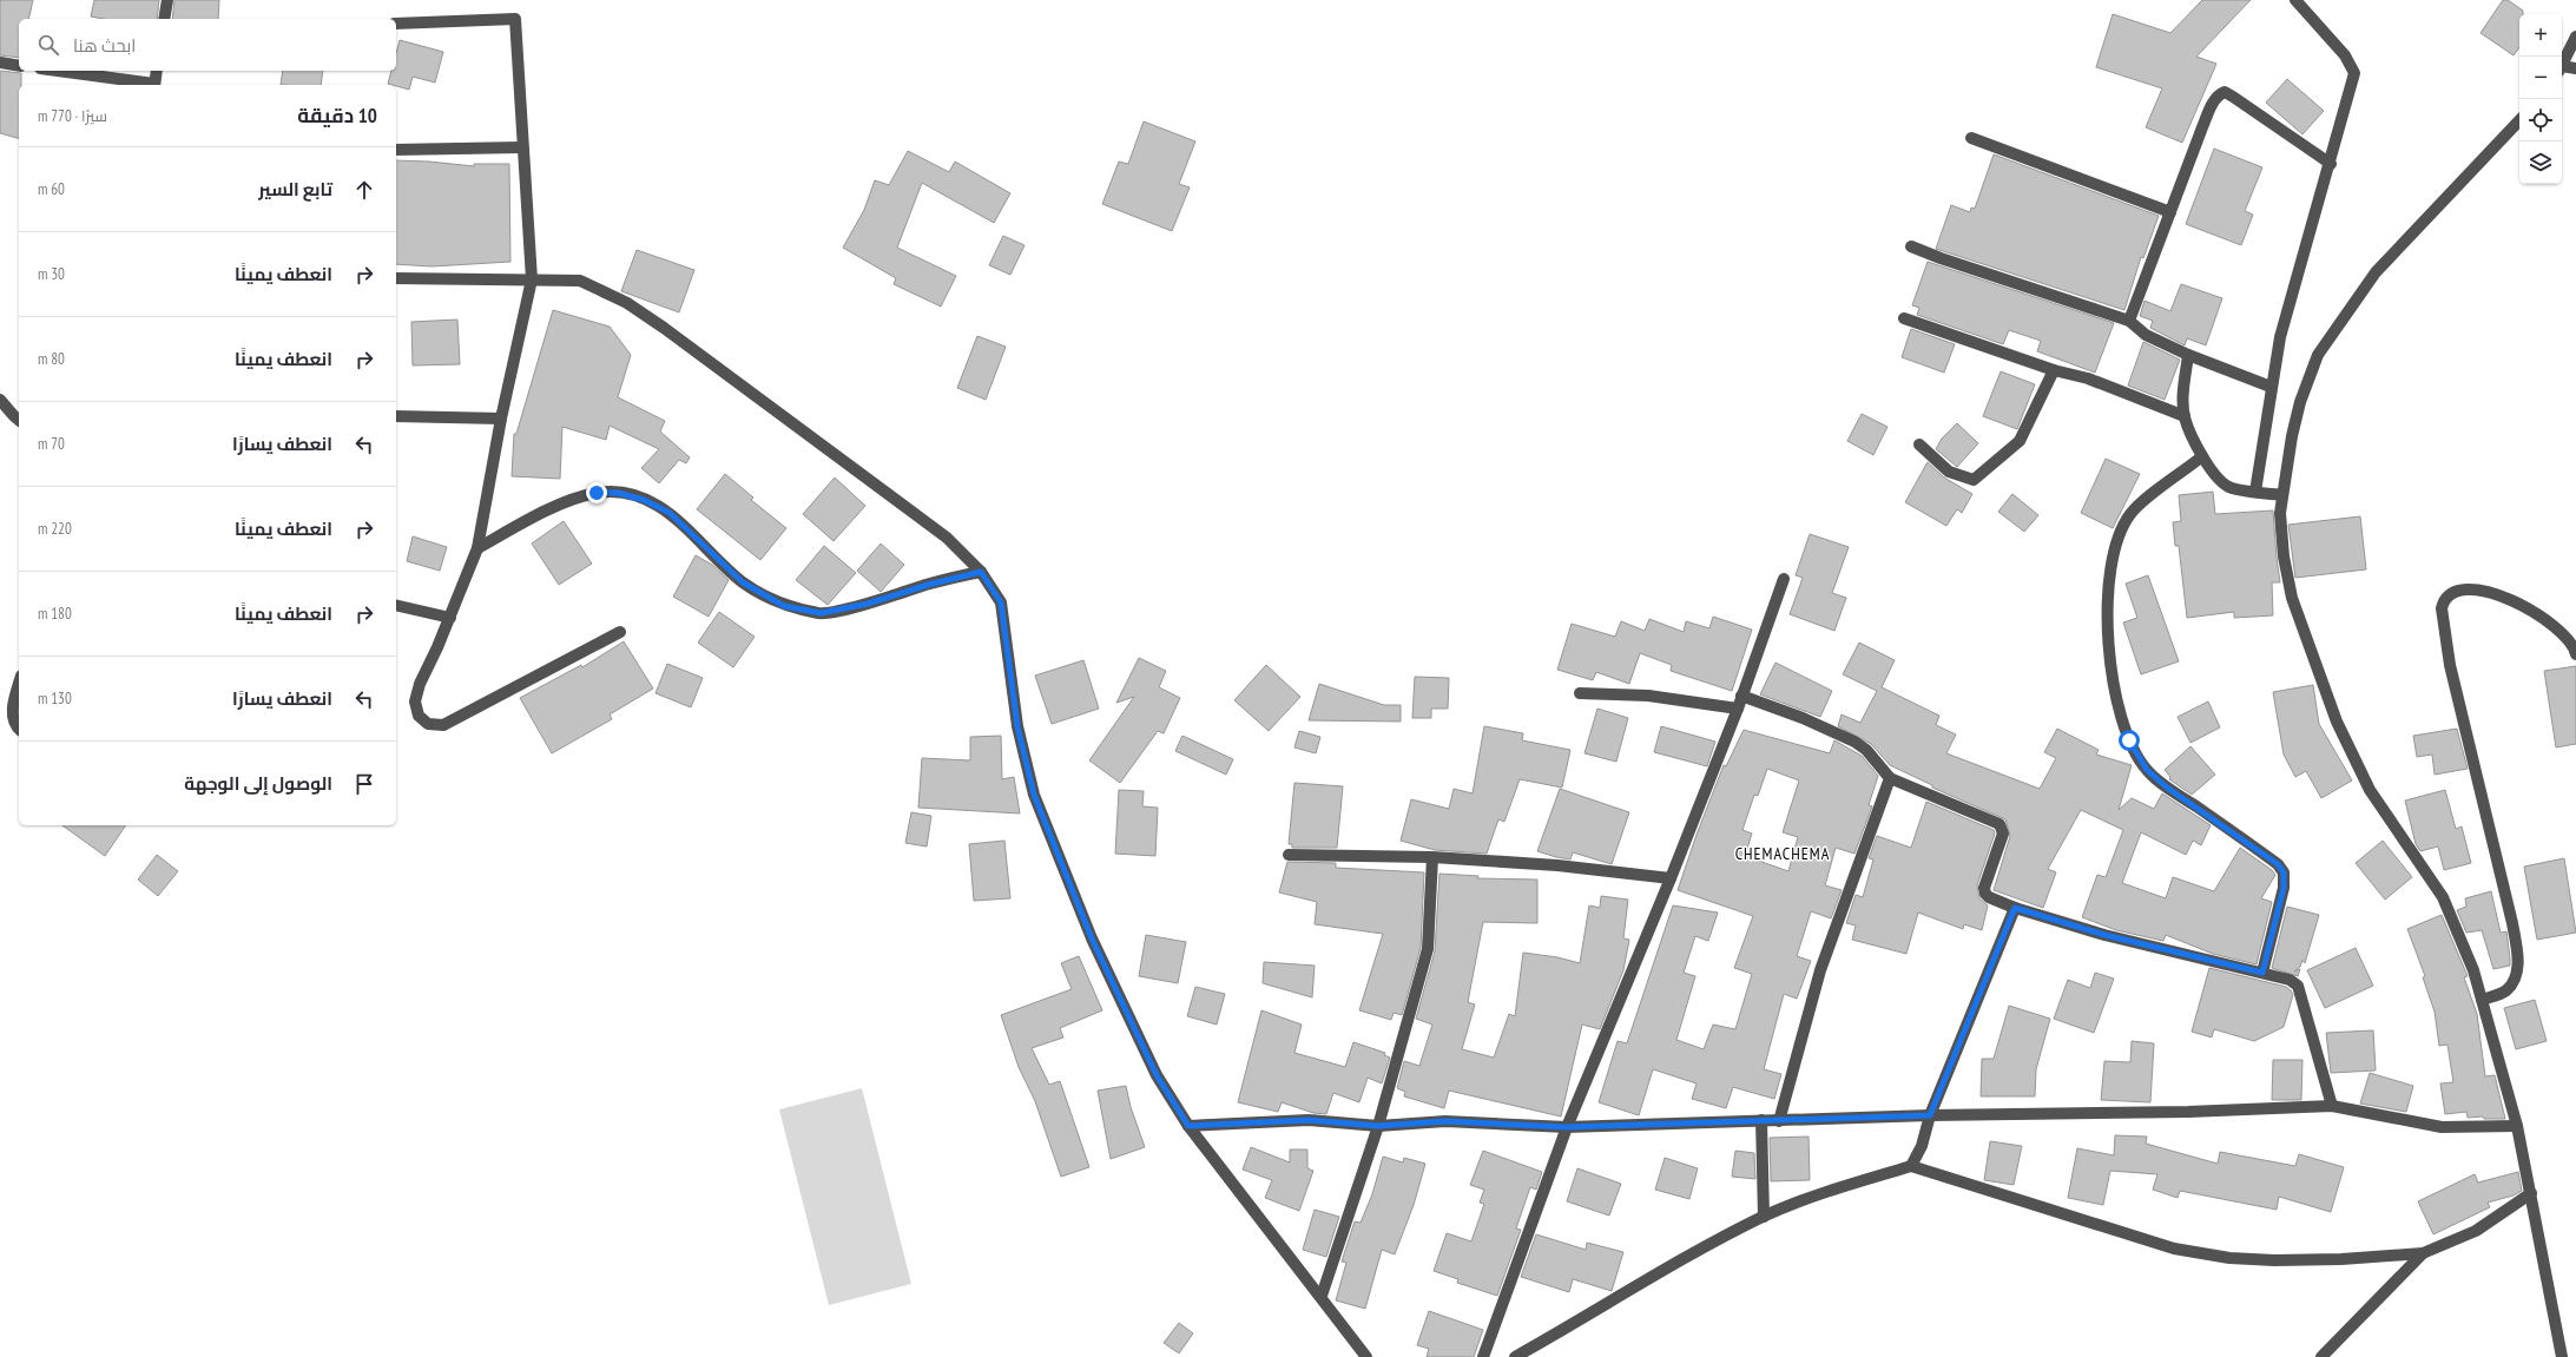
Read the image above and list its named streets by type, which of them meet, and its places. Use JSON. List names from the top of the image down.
{
  "districts": ["CHEMACHEMA"],
  "page": {
    "map_buttons": ["+", "−"],
    "search": "ابحث هنا",
    "heading": ["10 دقيقة", "سيرًا · 770 m"],
    "list": [
      ["تابع السير", "60 m"],
      ["انعطف يمينًا", "30 m"],
      ["انعطف يمينًا", "80 m"],
      ["انعطف يسارًا", "70 m"],
      ["انعطف يمينًا", "220 m"],
      ["انعطف يمينًا", "180 m"],
      ["انعطف يسارًا", "130 m"],
      "الوصول إلى الوجهة"
    ]
  }
}
